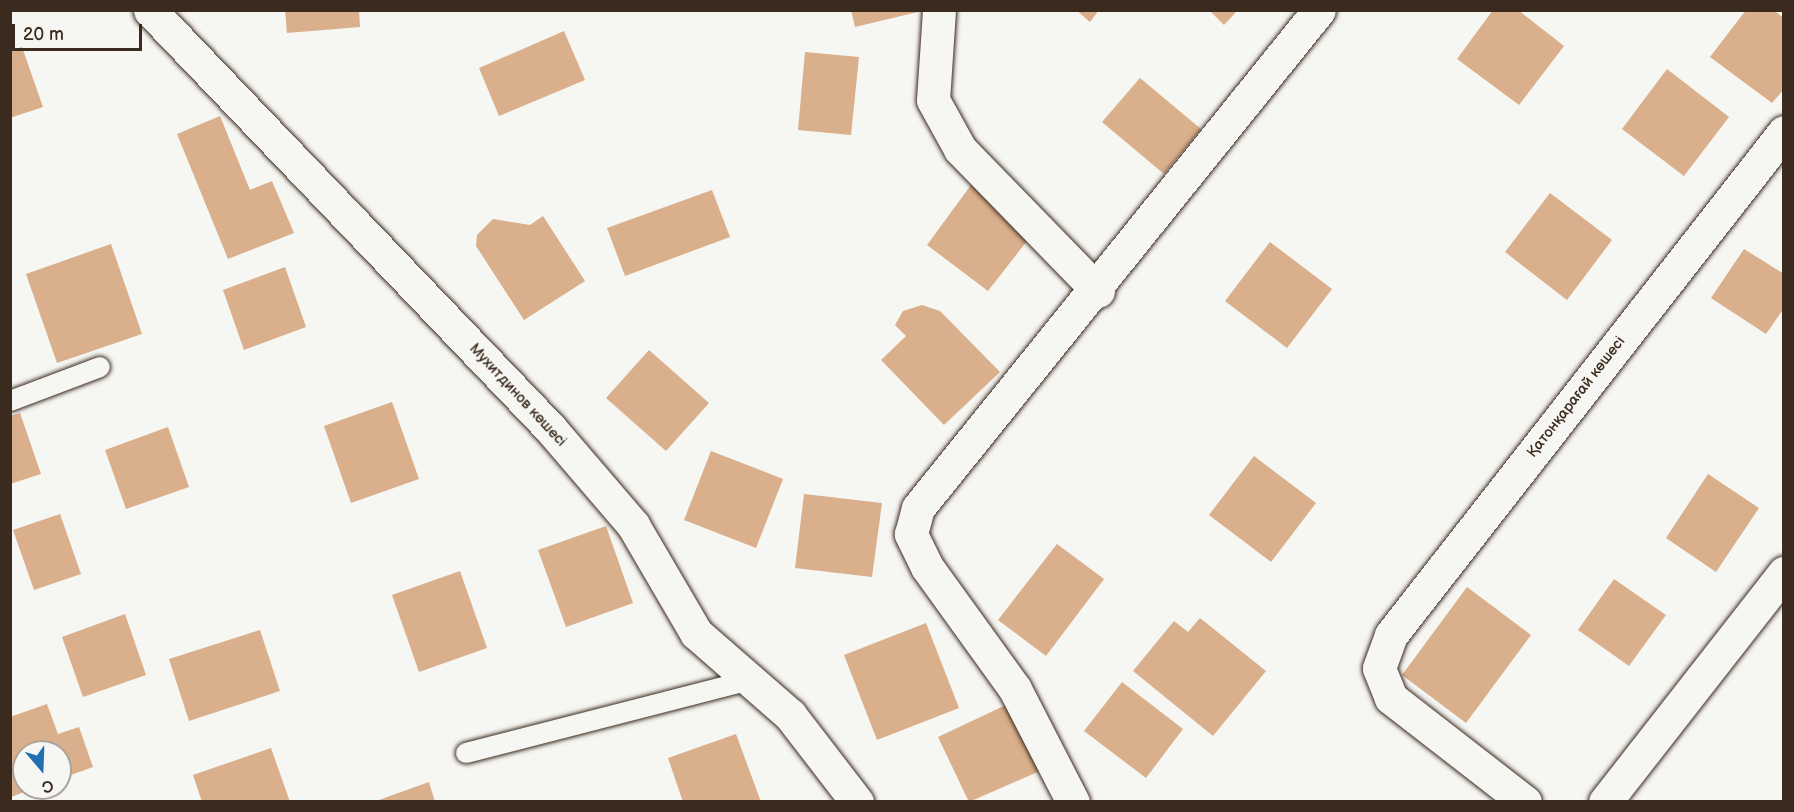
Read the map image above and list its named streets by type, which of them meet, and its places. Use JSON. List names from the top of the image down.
{
  "streets": {
    "street": ["Мухитдинов көшесі", "Қатонқарағай көшесі"]
  },
  "scale_bar": "20 m",
  "north": "bottom"
}
